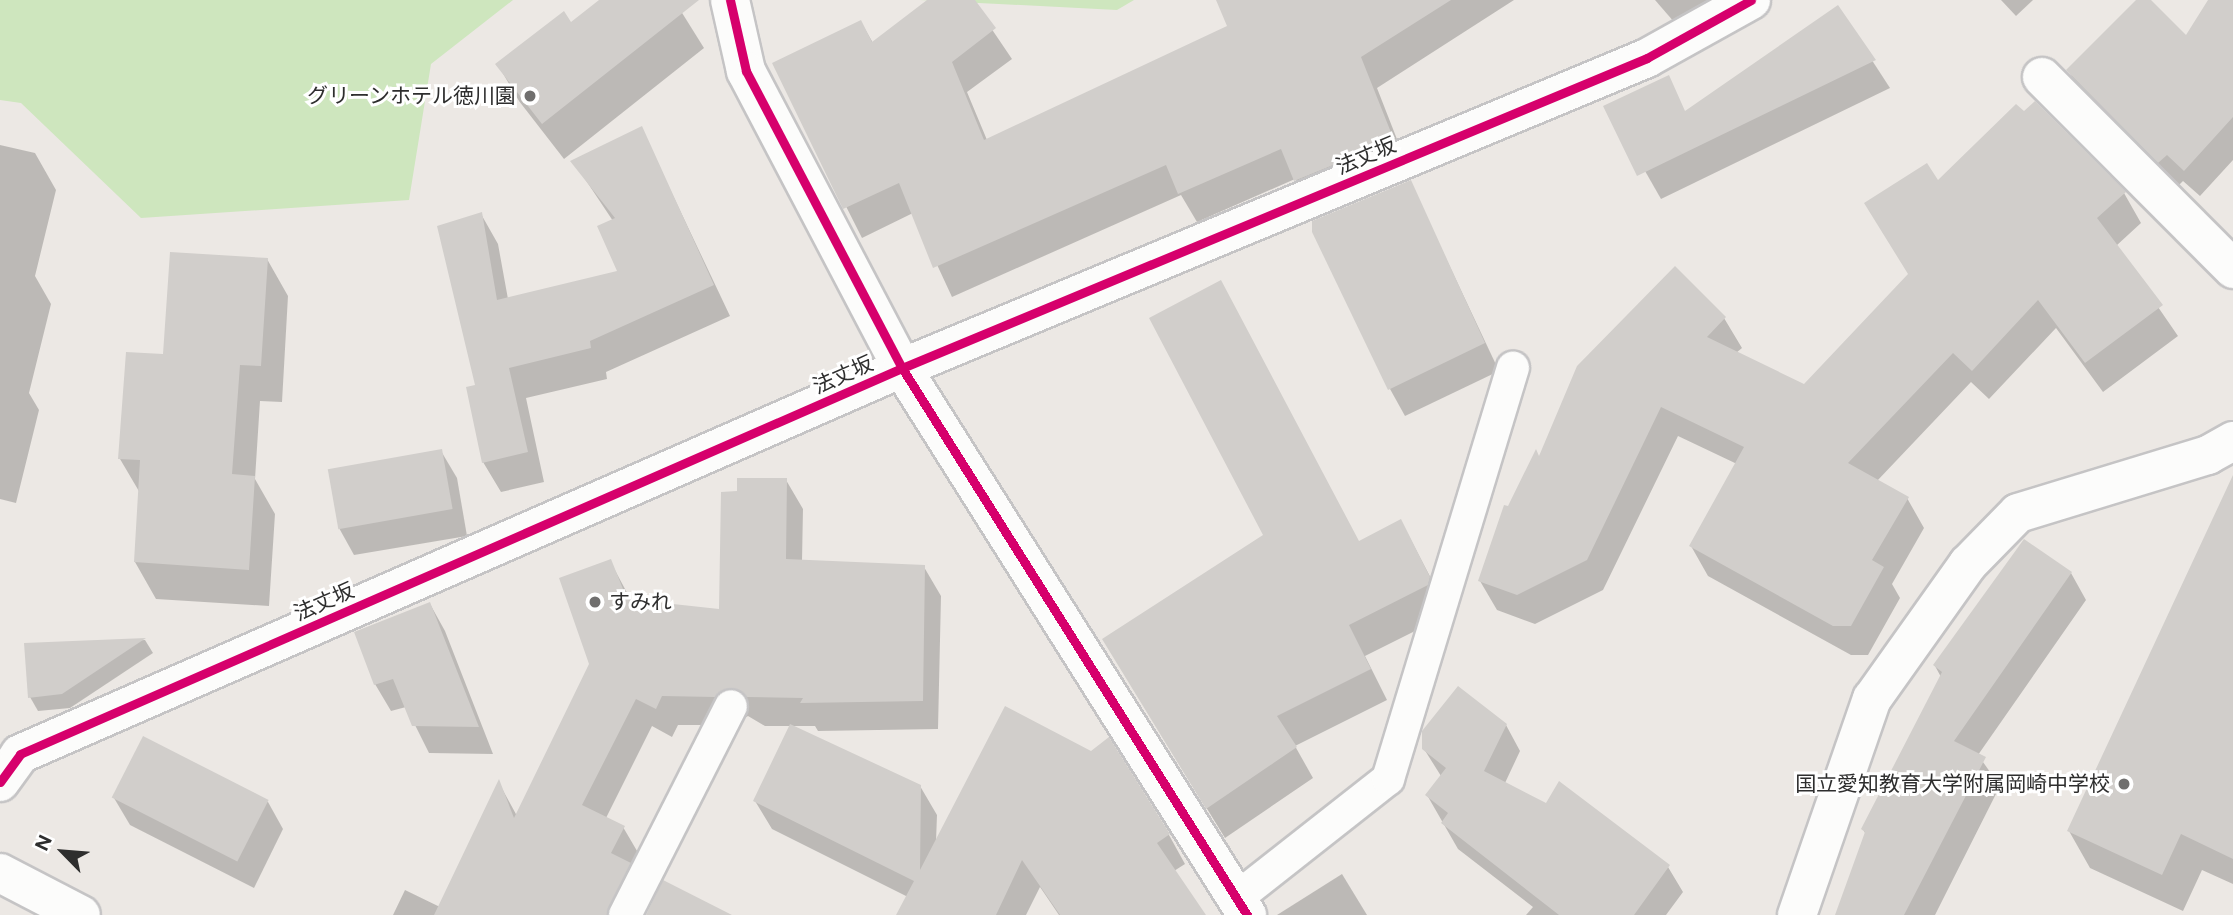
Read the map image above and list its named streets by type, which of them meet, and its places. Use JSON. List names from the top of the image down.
{
  "streets": {
    "street": ["法丈坂"]
  },
  "places": ["グリーンホテル徳川園", "すみれ", "国立愛知教育大学附属岡崎中学校"],
  "north": "top left"
}
